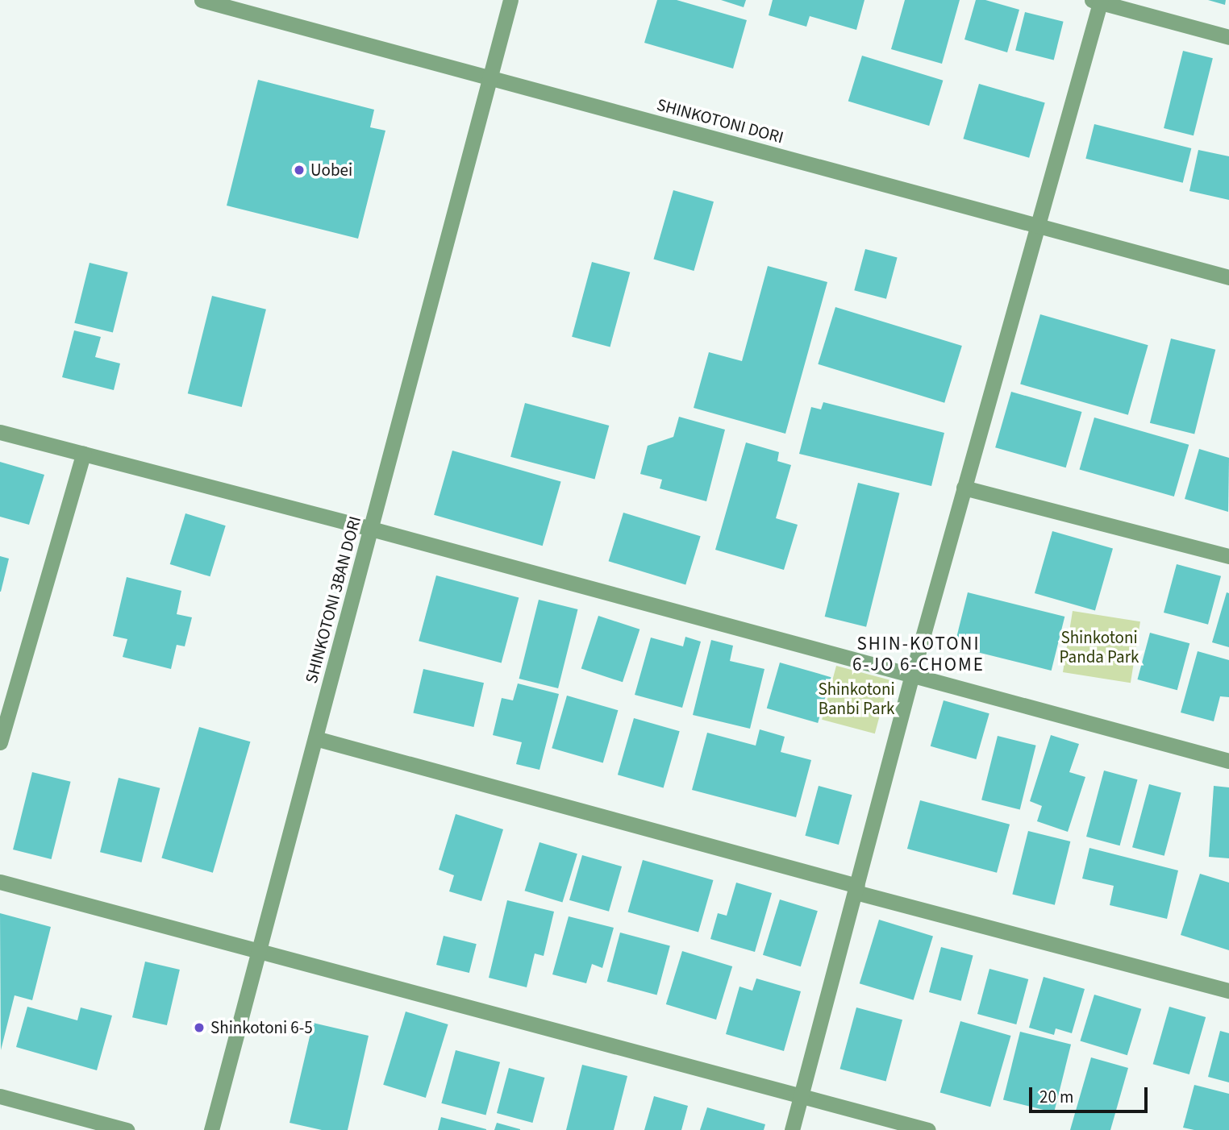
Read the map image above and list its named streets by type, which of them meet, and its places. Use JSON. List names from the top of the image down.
{
  "streets": {
    "street": ["SHINKOTONI DORI", "SHINKOTONI 3BAN DORI"]
  },
  "crossings": [
    ["SHINKOTONI DORI", "SHINKOTONI 3BAN DORI"]
  ],
  "districts": ["SHIN-KOTONI 6-JO 6-CHOME"],
  "parks": ["Shinkotoni Panda Park", "Shinkotoni Banbi Park"],
  "places": ["Uobei", "Shinkotoni 6-5"],
  "scale_bar": "20 m"
}
